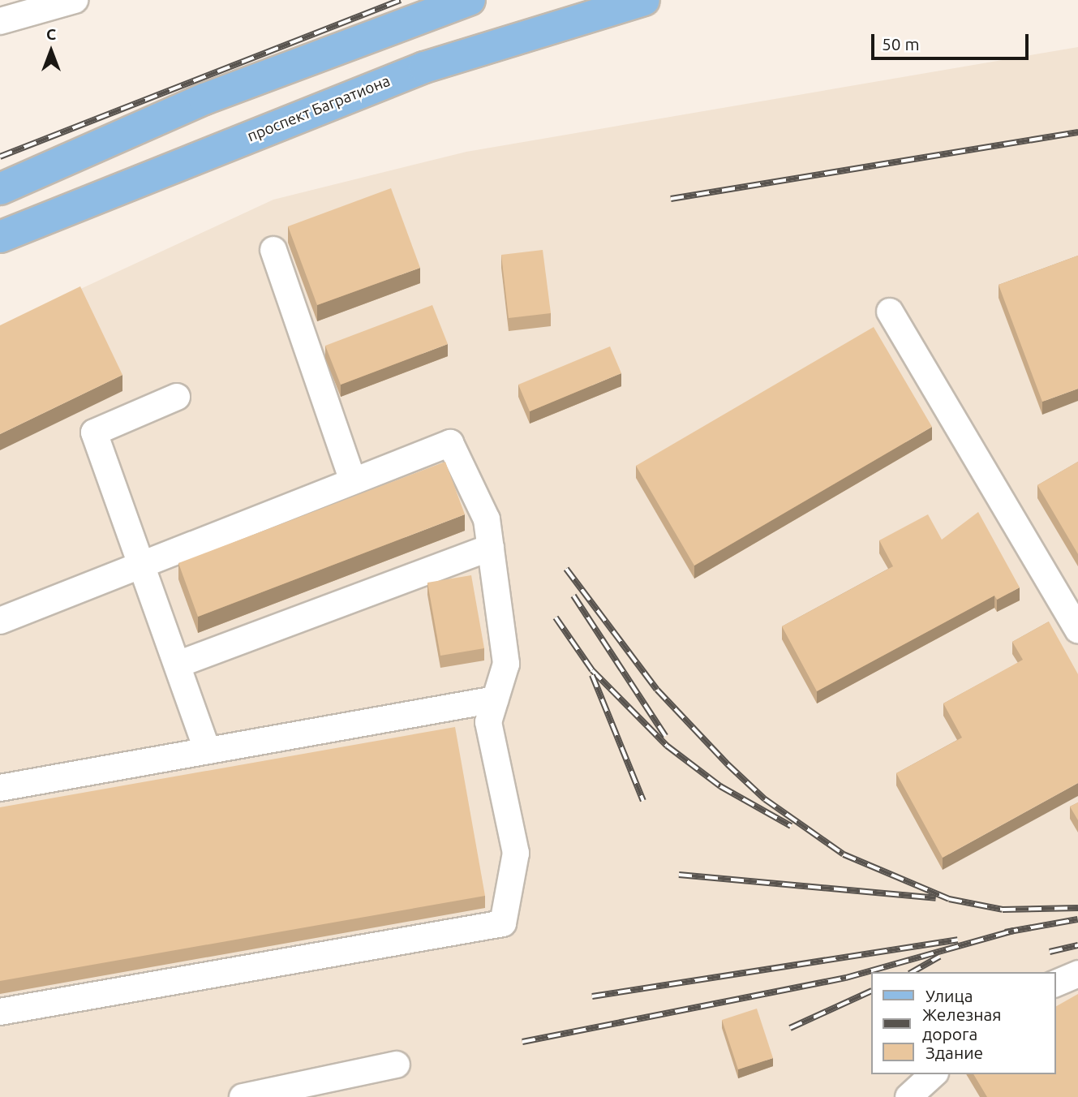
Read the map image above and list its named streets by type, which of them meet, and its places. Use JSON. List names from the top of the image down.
{
  "streets": {
    "main road": ["проспект Багратиона"]
  },
  "legend": ["Улица", "Железная дорога", "Здание"],
  "scale_bar": "50 m",
  "north": "top"
}
